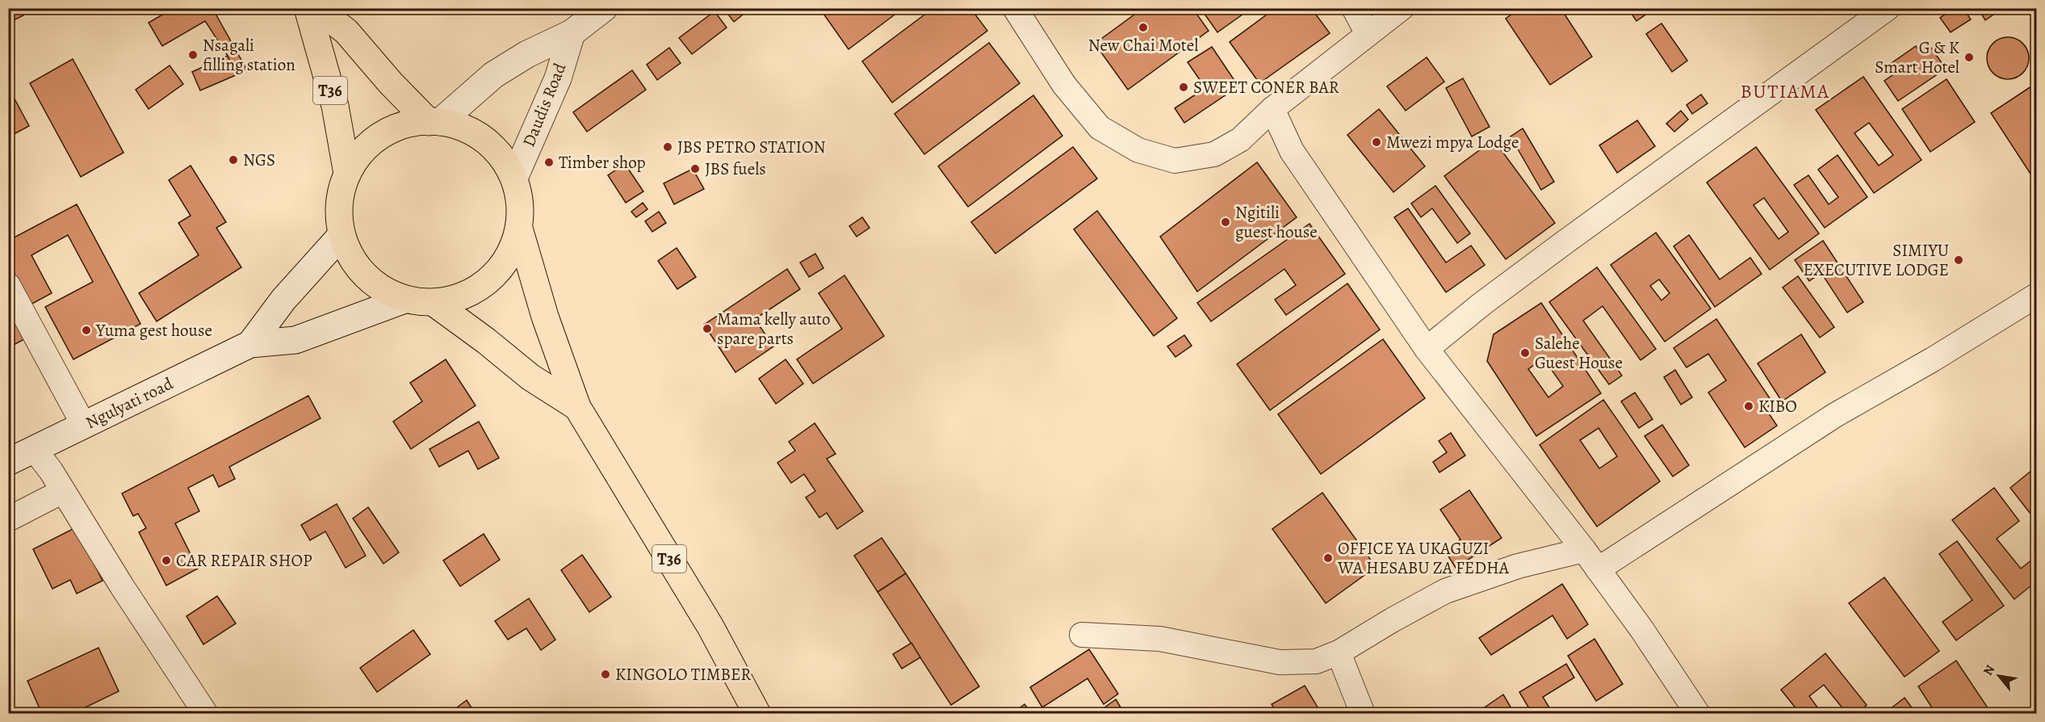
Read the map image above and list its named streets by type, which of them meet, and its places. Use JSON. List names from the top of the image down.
{
  "streets": {
    "highway": ["T36"],
    "main road": ["Daudis Road", "Ngulyati road"]
  },
  "crossings": [
    ["T36", "Daudis Road"],
    ["T36", "Ngulyati road"]
  ],
  "districts": ["BUTIAMA"],
  "places": [
    "New Chai Motel",
    "Nsagali filling station",
    "G & K Smart Hotel",
    "SWEET CONER BAR",
    "Mwezi mpya Lodge",
    "JBS PETRO STATION",
    "NGS",
    "Timber shop",
    "JBS fuels",
    "Ngitili guest house",
    "SIMIYU EXECUTIVE LODGE",
    "Mama kelly auto spare parts",
    "Yuma gest house",
    "Salehe Guest House",
    "KIBO",
    "OFFICE YA UKAGUZI WA HESABU ZA FEDHA",
    "CAR REPAIR SHOP",
    "KINGOLO TIMBER"
  ],
  "north": "top left"
}
